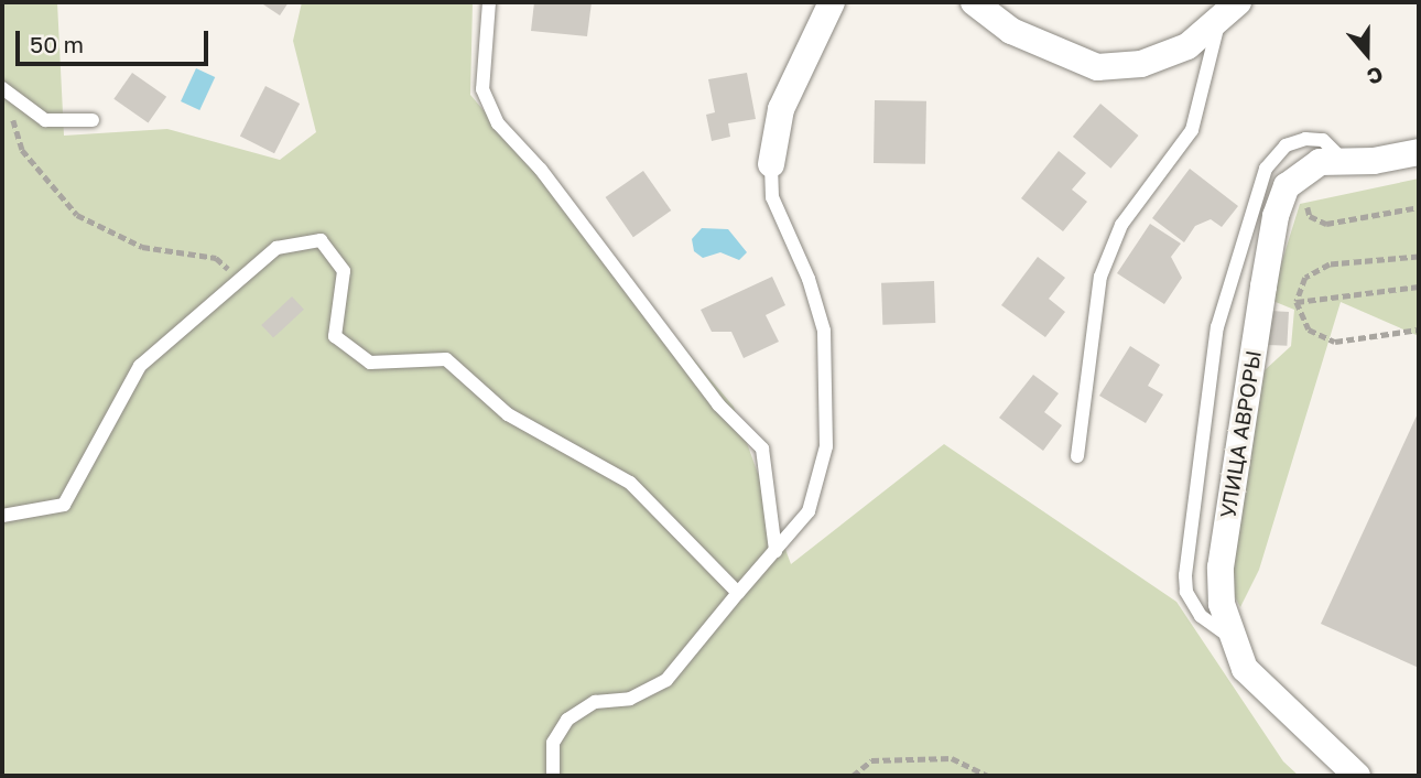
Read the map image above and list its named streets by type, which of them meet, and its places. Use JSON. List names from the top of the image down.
{
  "streets": {
    "street": ["УЛИЦА АВРОРЫ"]
  },
  "scale_bar": "50 m",
  "north": "bottom"
}
